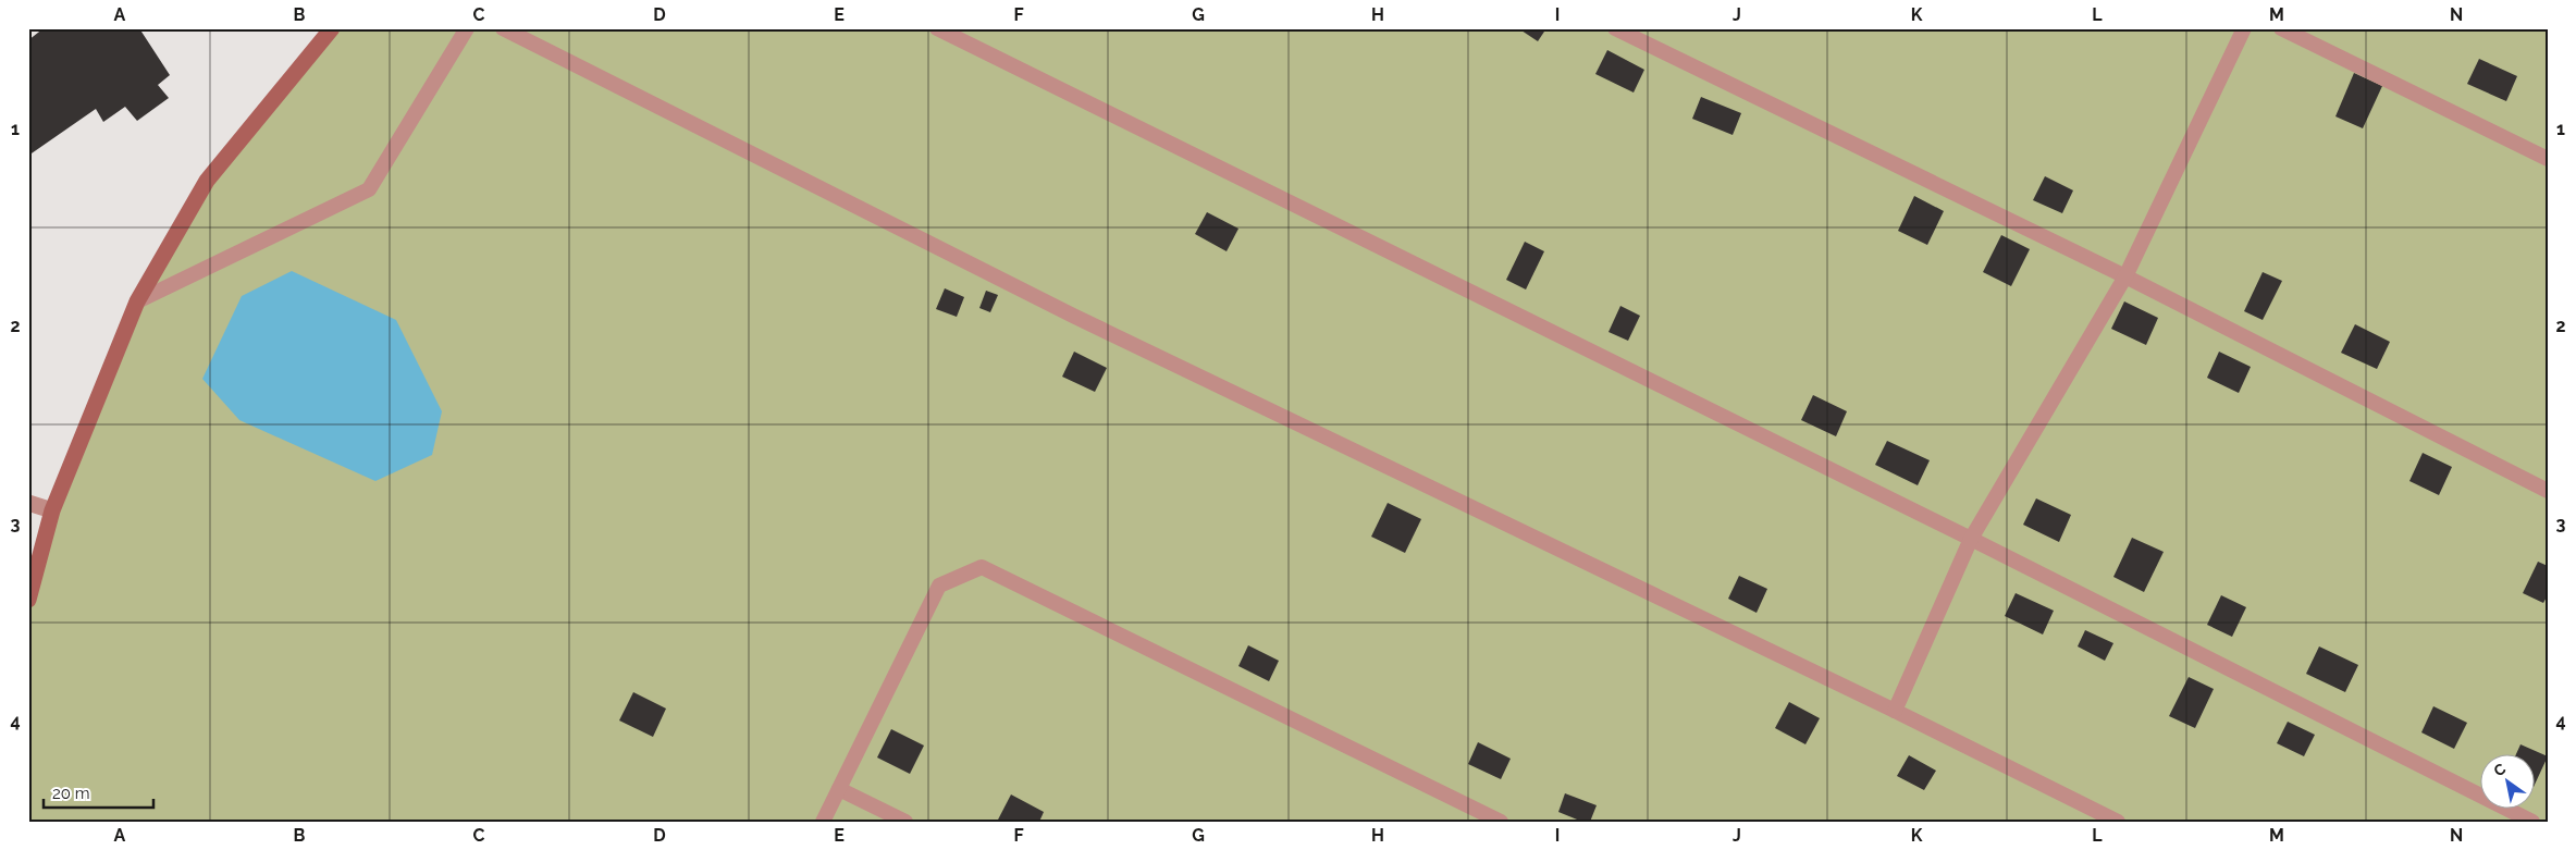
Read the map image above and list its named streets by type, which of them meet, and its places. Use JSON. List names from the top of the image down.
{
  "scale_bar": "20 m",
  "north": "top left",
  "grid": {
    "columns": [
      "A",
      "B",
      "C",
      "D",
      "E",
      "F",
      "G",
      "H",
      "I",
      "J",
      "K",
      "L",
      "M",
      "N"
    ],
    "rows": [
      "1",
      "2",
      "3",
      "4"
    ]
  }
}
